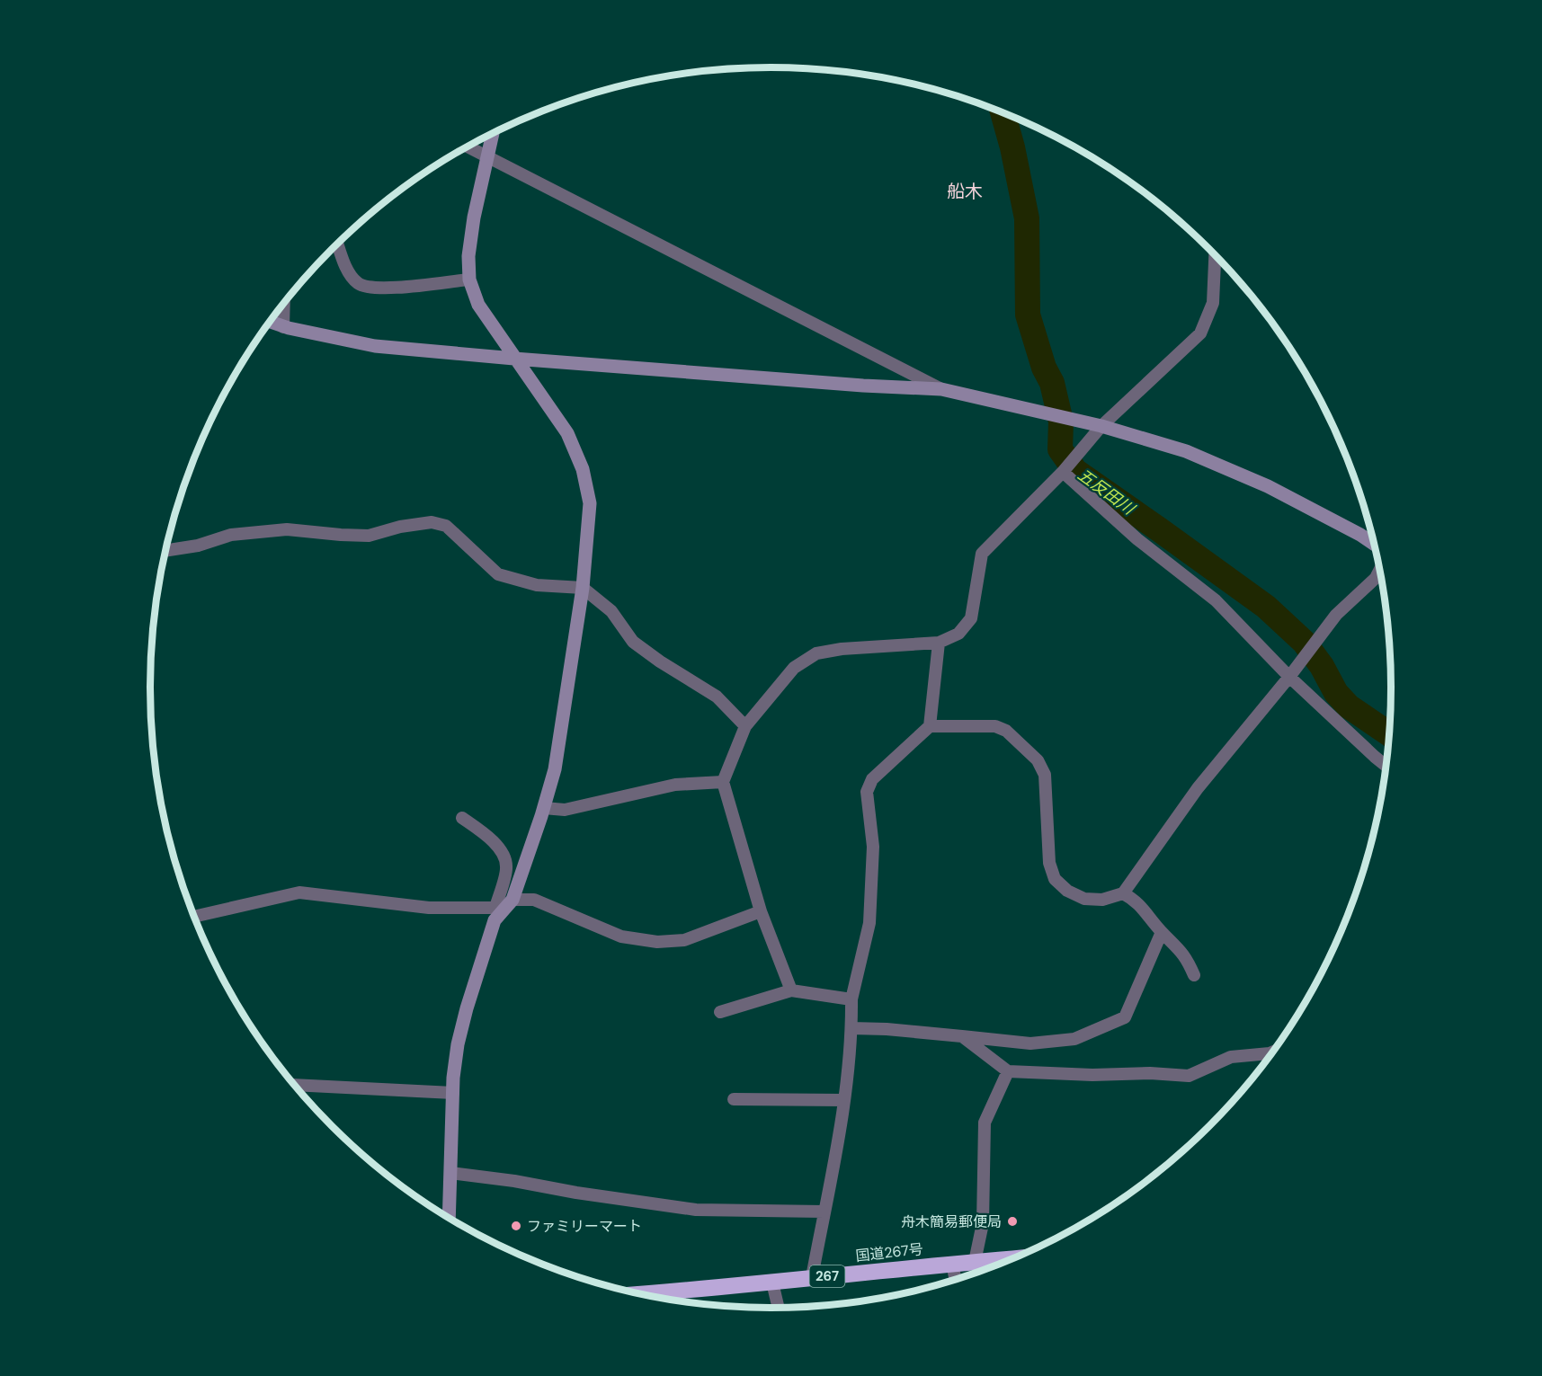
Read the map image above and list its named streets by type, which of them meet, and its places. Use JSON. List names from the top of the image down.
{
  "streets": {
    "highway": ["国道267号", "267"]
  },
  "districts": ["船木"],
  "water": ["五反田川"],
  "places": ["舟木簡易郵便局", "ファミリーマート"]
}
